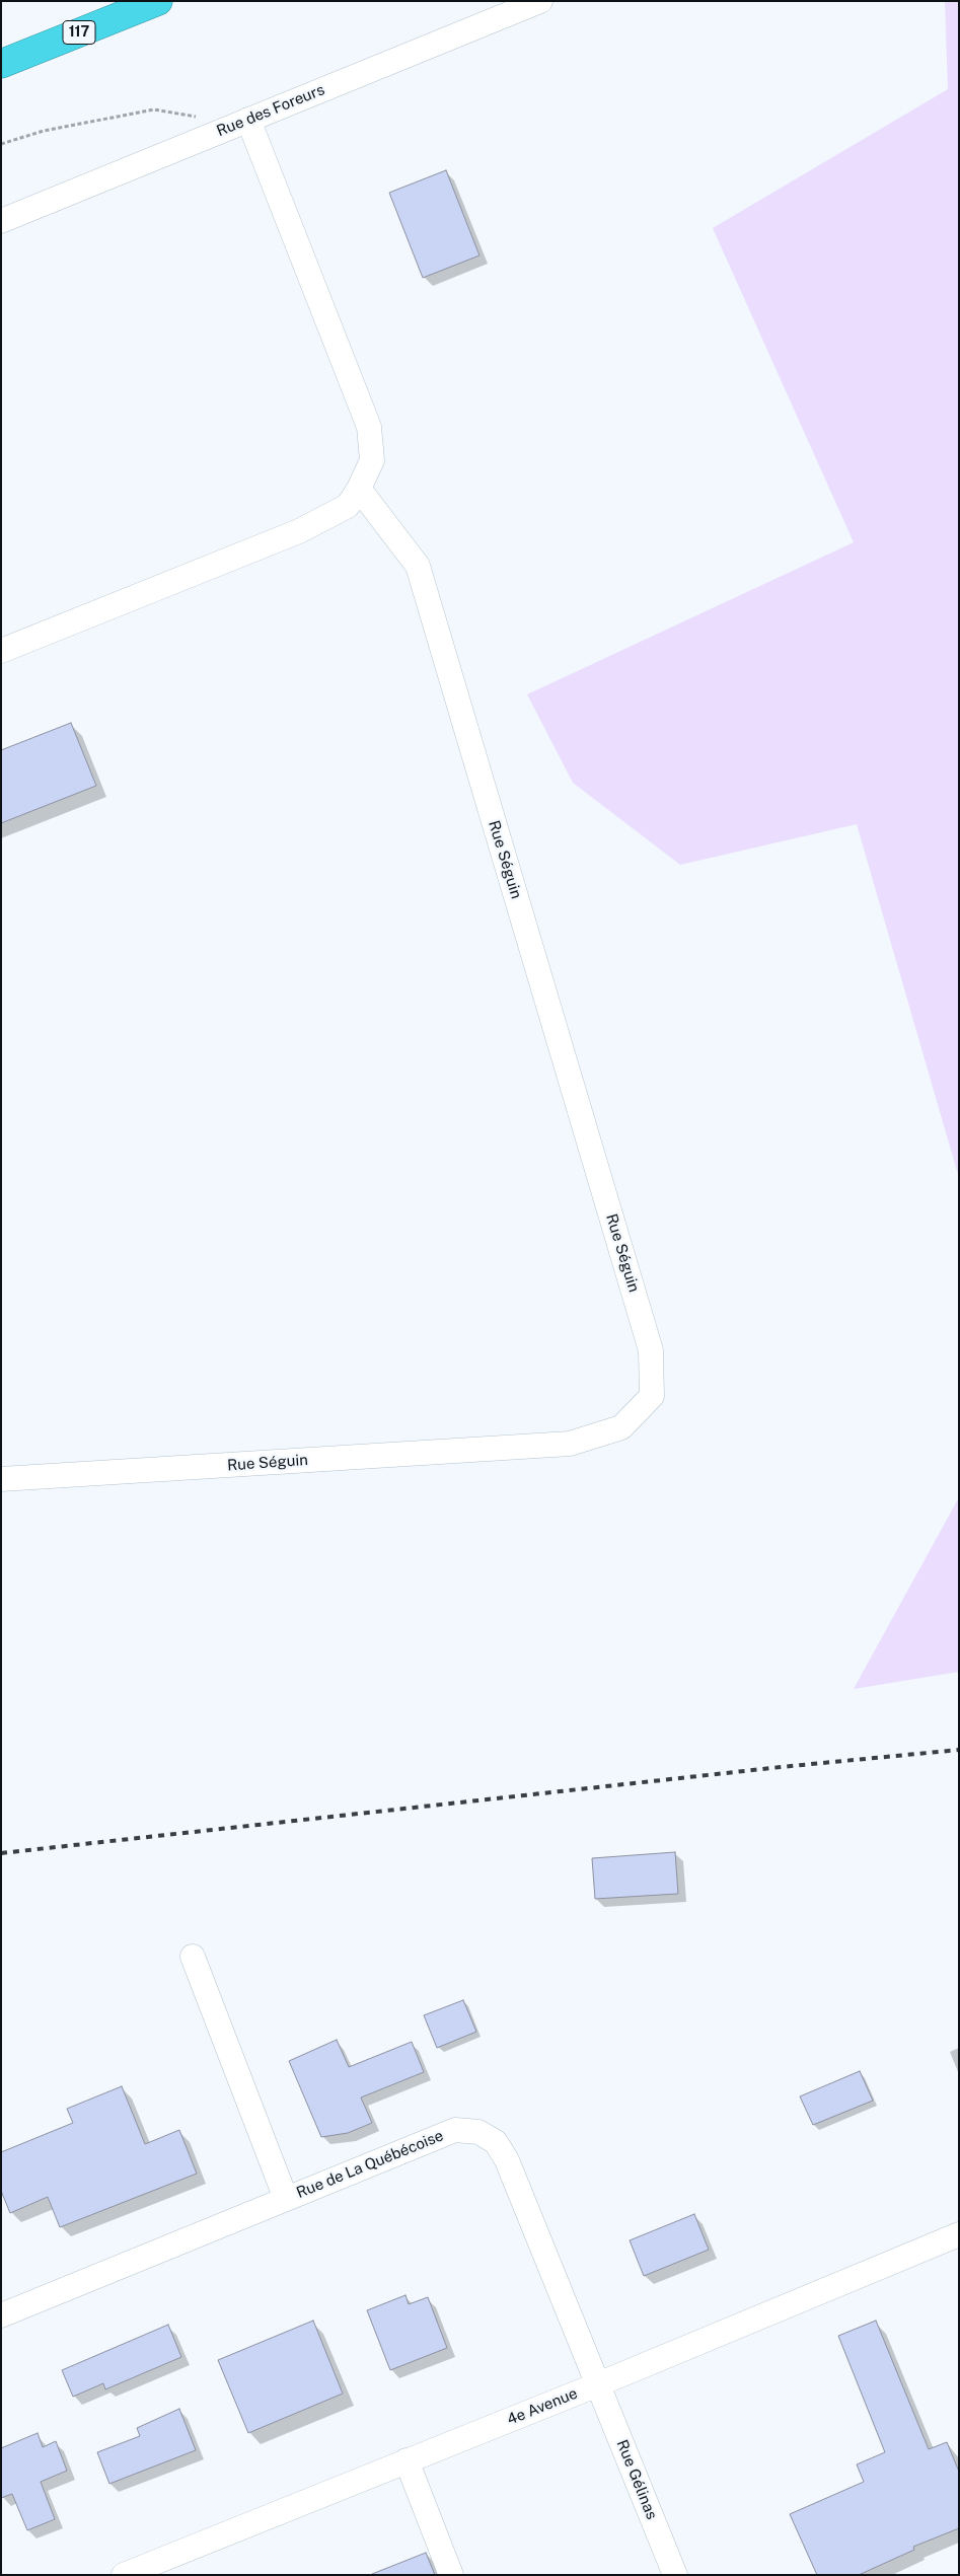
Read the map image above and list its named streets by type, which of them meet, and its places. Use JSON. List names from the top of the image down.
{
  "streets": {
    "highway": ["117"],
    "street": [
      "Rue des Foreurs",
      "Rue Séguin",
      "Rue de La Québécoise",
      "4e Avenue",
      "Rue Gélinas"
    ]
  },
  "crossings": [
    ["Rue de La Québécoise", "4e Avenue"],
    ["Rue de La Québécoise", "Rue Gélinas"],
    ["4e Avenue", "Rue Gélinas"]
  ]
}
